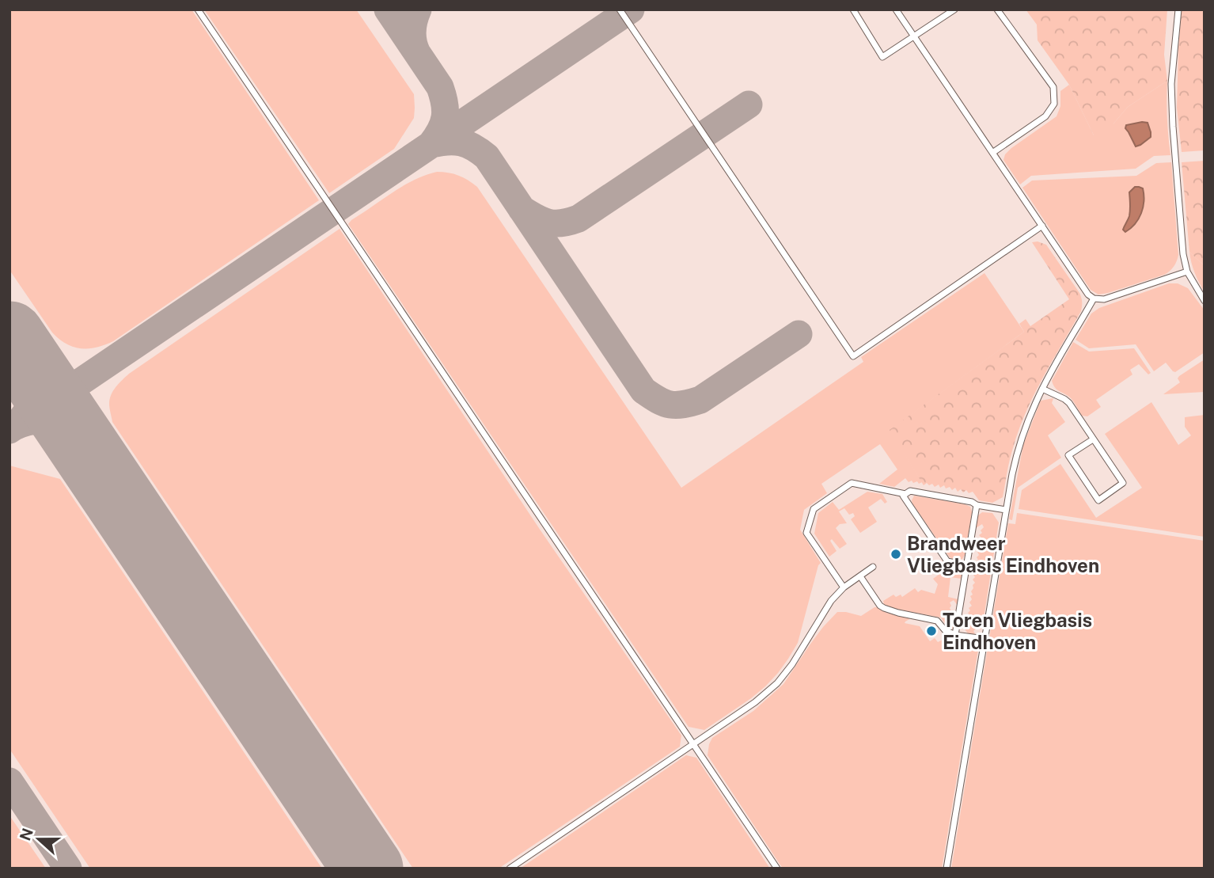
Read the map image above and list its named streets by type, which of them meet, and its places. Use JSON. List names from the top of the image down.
{
  "places": ["Brandweer Vliegbasis Eindhoven", "Toren Vliegbasis Eindhoven"],
  "north": "left"
}
